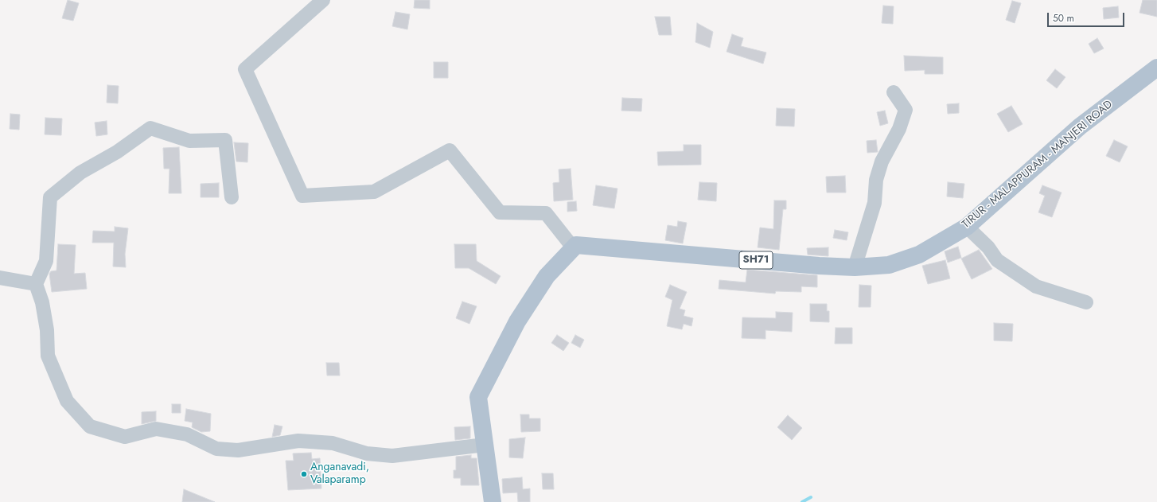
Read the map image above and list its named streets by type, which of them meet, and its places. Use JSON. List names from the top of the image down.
{
  "streets": {
    "main road": ["TIRUR - MALAPPURAM - MANJERI ROAD", "SH71"]
  },
  "places": ["Anganavadi, Valaparamp"],
  "scale_bar": "50 m"
}
